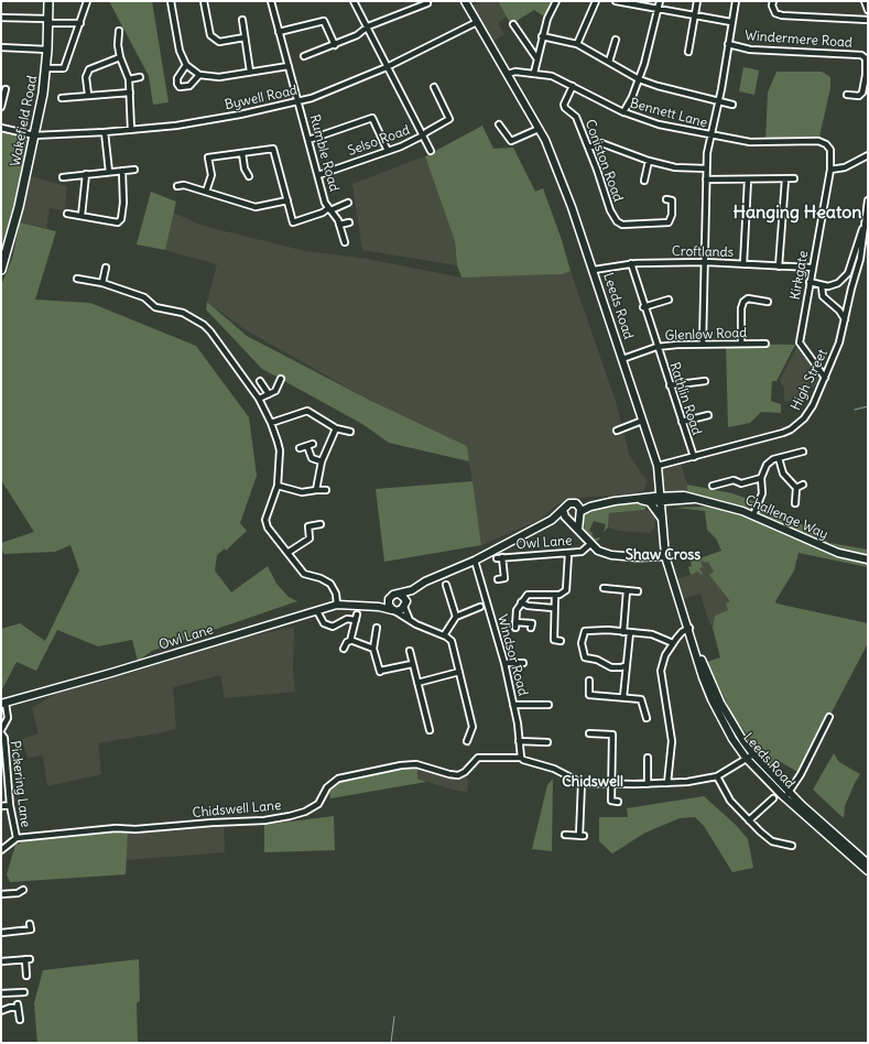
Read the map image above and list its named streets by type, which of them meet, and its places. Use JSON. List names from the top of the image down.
{
  "streets": {
    "highway": ["Wakefield Road"],
    "main road": ["Leeds Road", "Challenge Way", "Owl Lane"],
    "street": [
      "Windermere Road",
      "Bywell Road",
      "Bennett Lane",
      "Selso Road",
      "Rumble Road",
      "Coniston Road",
      "Croftlands",
      "Kirkgate",
      "Glenlow Road",
      "High Street",
      "Rathlin Road",
      "Windsor Road",
      "Pickering Lane",
      "Chidswell Lane"
    ]
  },
  "crossings": [
    ["Bywell Road", "Wakefield Road"],
    ["Bywell Road", "Rumble Road"],
    ["Bywell Road", "Leeds Road"],
    ["Bennett Lane", "Coniston Road"],
    ["Bennett Lane", "Kirkgate"],
    ["Bennett Lane", "Leeds Road"],
    ["Selso Road", "Rumble Road"],
    ["Croftlands", "Kirkgate"],
    ["Croftlands", "Leeds Road"],
    ["Croftlands", "Rathlin Road"],
    ["Kirkgate", "High Street"],
    ["Leeds Road", "Glenlow Road"],
    ["Leeds Road", "High Street"],
    ["Leeds Road", "Challenge Way"],
    ["Leeds Road", "Owl Lane"],
    ["Leeds Road", "Chidswell Lane"],
    ["Glenlow Road", "Rathlin Road"],
    ["High Street", "Rathlin Road"],
    ["Owl Lane", "Windsor Road"],
    ["Windsor Road", "Chidswell Lane"],
    ["Pickering Lane", "Chidswell Lane"]
  ],
  "districts": ["Hanging Heaton", "Shaw Cross", "Chidswell"]
}
